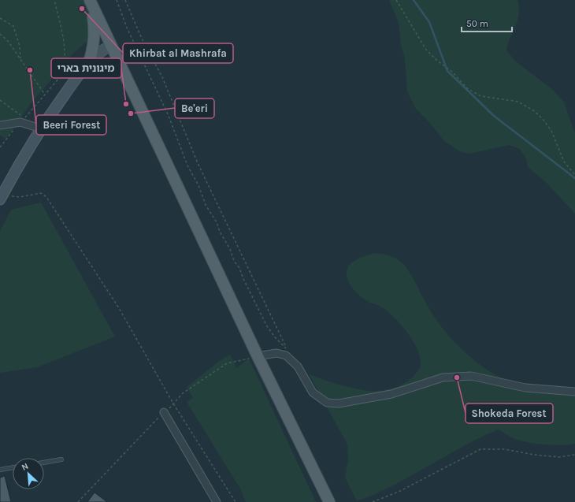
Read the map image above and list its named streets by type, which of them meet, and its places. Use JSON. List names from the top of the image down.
{
  "places": [
    "Khirbat al Mashrafa",
    "Beeri Forest",
    "מיגונית בארי",
    "Be'eri",
    "Shokeda Forest"
  ],
  "scale_bar": "50 m",
  "north": "top left"
}
